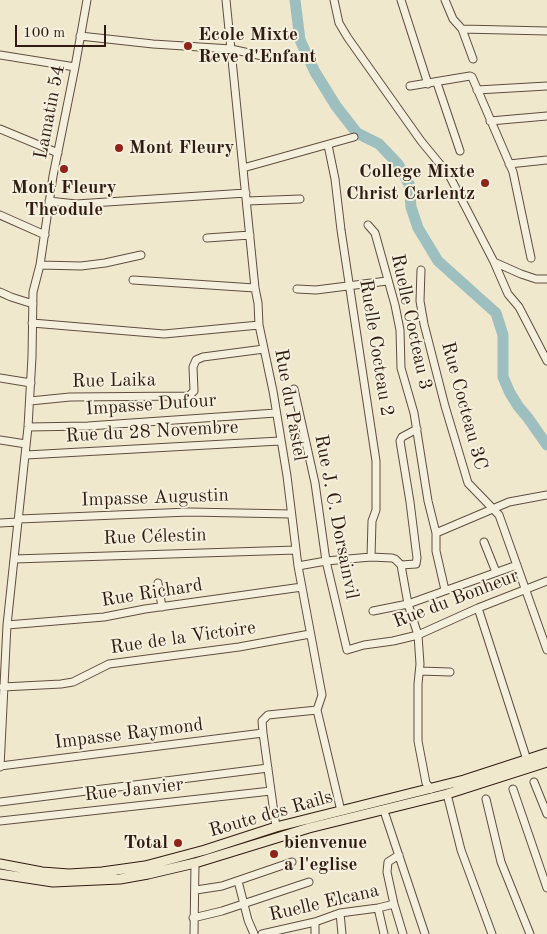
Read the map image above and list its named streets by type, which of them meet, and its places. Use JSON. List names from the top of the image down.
{
  "streets": {
    "main road": ["Route des Rails"],
    "street": [
      "Lamatin 54",
      "Ruelle Cocteau 3",
      "Ruelle Cocteau 2",
      "Rue Laika",
      "Impasse Dufour",
      "Rue du Pastel",
      "Rue Cocteau 3C",
      "Rue du 28 Novembre",
      "Impasse Augustin",
      "Rue J. C. Dorsainvil",
      "Rue Célestin",
      "Rue Richard",
      "Rue du Bonheur",
      "Rue de la Victoire",
      "Impasse Raymond",
      "Rue Janvier",
      "Ruelle Elcana"
    ]
  },
  "crossings": [
    ["Lamatin 54", "Rue Laika"],
    ["Lamatin 54", "Impasse Dufour"],
    ["Lamatin 54", "Rue du 28 Novembre"],
    ["Lamatin 54", "Impasse Augustin"],
    ["Lamatin 54", "Rue Célestin"],
    ["Lamatin 54", "Rue Richard"],
    ["Lamatin 54", "Rue de la Victoire"],
    ["Lamatin 54", "Impasse Raymond"],
    ["Rue Laika", "Rue du Pastel"],
    ["Impasse Dufour", "Rue du Pastel"],
    ["Rue du Pastel", "Rue du 28 Novembre"],
    ["Rue du Pastel", "Impasse Augustin"],
    ["Rue du Pastel", "Rue Célestin"],
    ["Rue du Pastel", "Rue Richard"],
    ["Rue du Pastel", "Rue de la Victoire"],
    ["Rue du Pastel", "Route des Rails"],
    ["Rue Cocteau 3C", "Rue du Bonheur"],
    ["Rue J. C. Dorsainvil", "Rue du Bonheur"]
  ],
  "places": [
    "Ecole Mixte Reve d'Enfant",
    "Mont Fleury",
    "Mont Fleury Theodule",
    "College Mixte Christ Carlentz",
    "Total",
    "bienvenue a l'eglise"
  ],
  "scale_bar": "100 m"
}
